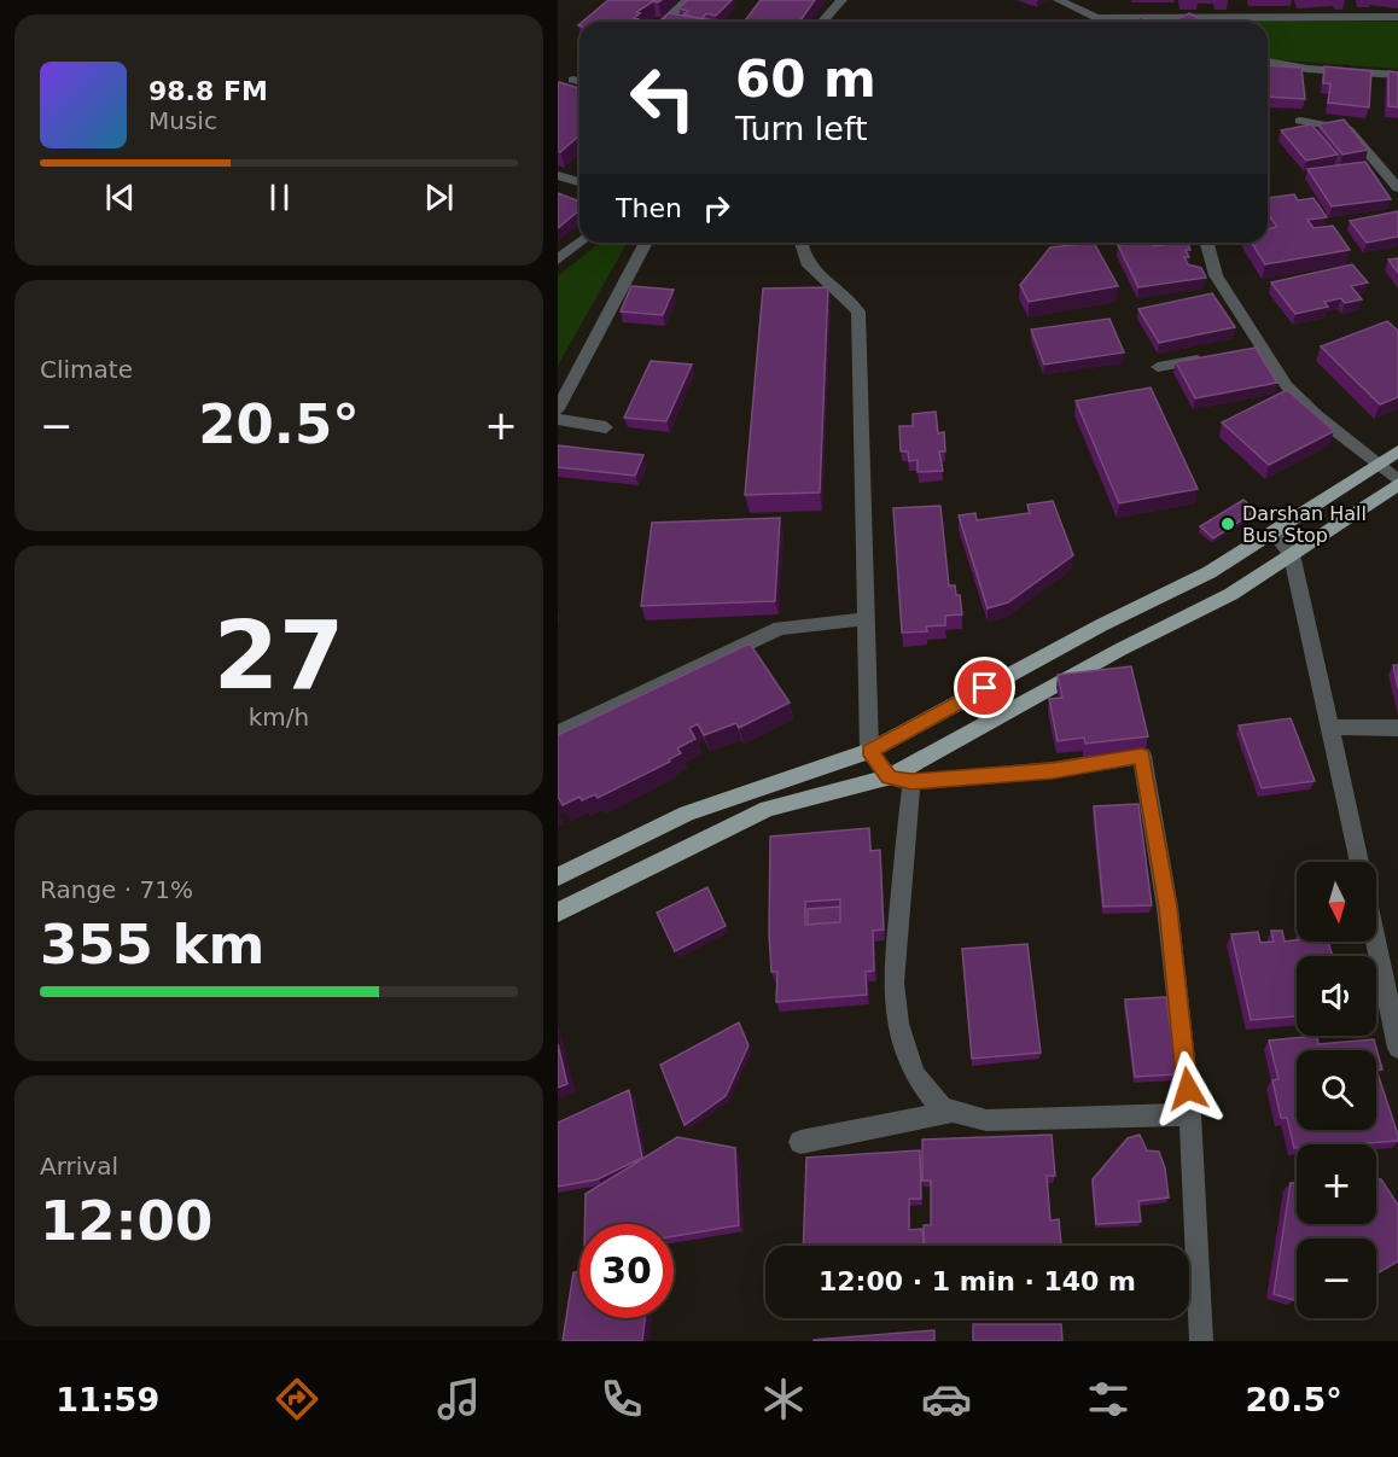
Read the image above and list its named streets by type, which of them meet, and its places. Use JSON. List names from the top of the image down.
{
  "places": ["Darshan Hall Bus Stop"],
  "north": "bottom",
  "page": {
    "turn": ["60 m", "Turn left"],
    "song": ["98.8 FM", "Music"],
    "then": "Then",
    "tile": [
      "Climate",
      ["27", "km/h"],
      ["Range · 71%", "355 km"],
      ["Arrival", "12:00"]
    ],
    "heat": ["−", "20.5°", "+"],
    "map_buttons": ["+", "−"],
    "limit": "30",
    "trip": "12:00 · 1 min · 140 m",
    "tabs": ["11:59", "20.5°"]
  }
}
